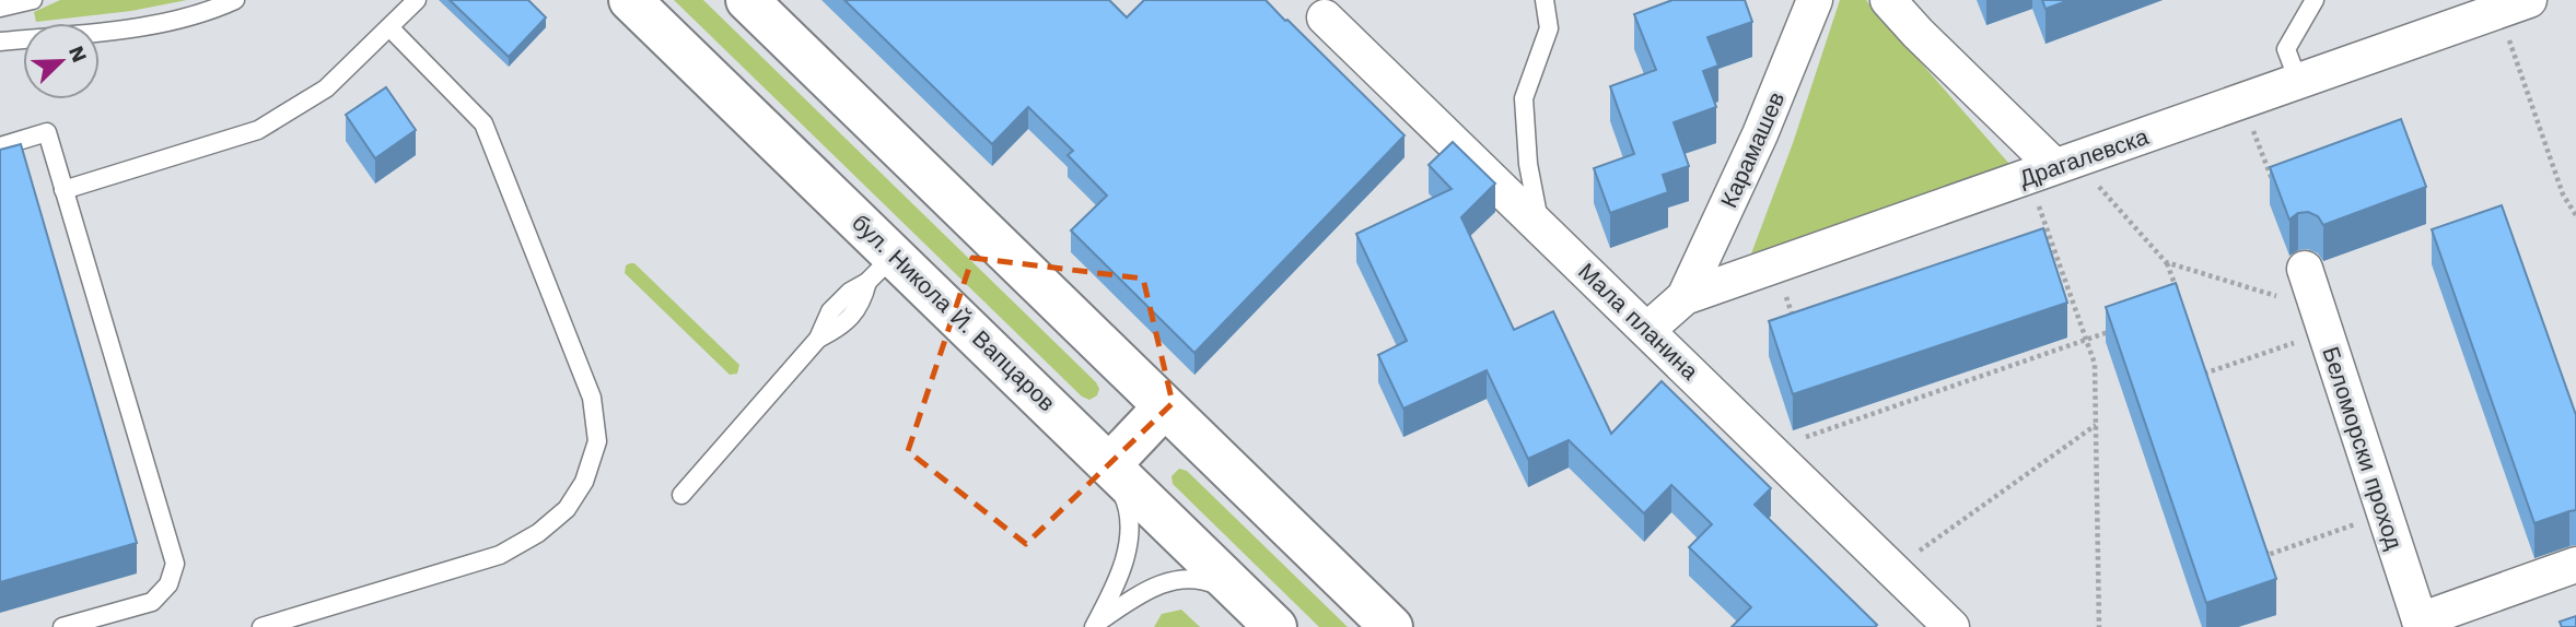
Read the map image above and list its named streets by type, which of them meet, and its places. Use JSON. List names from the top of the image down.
{
  "streets": {
    "main road": ["бул. Никола Й. Вапцаров"],
    "street": [
      "Карамашев",
      "Драгалевска",
      "Мала планина",
      "Беломорски проход"
    ]
  },
  "crossings": [
    ["Карамашев", "Драгалевска"],
    ["Драгалевска", "Мала планина"]
  ],
  "north": "top right"
}
